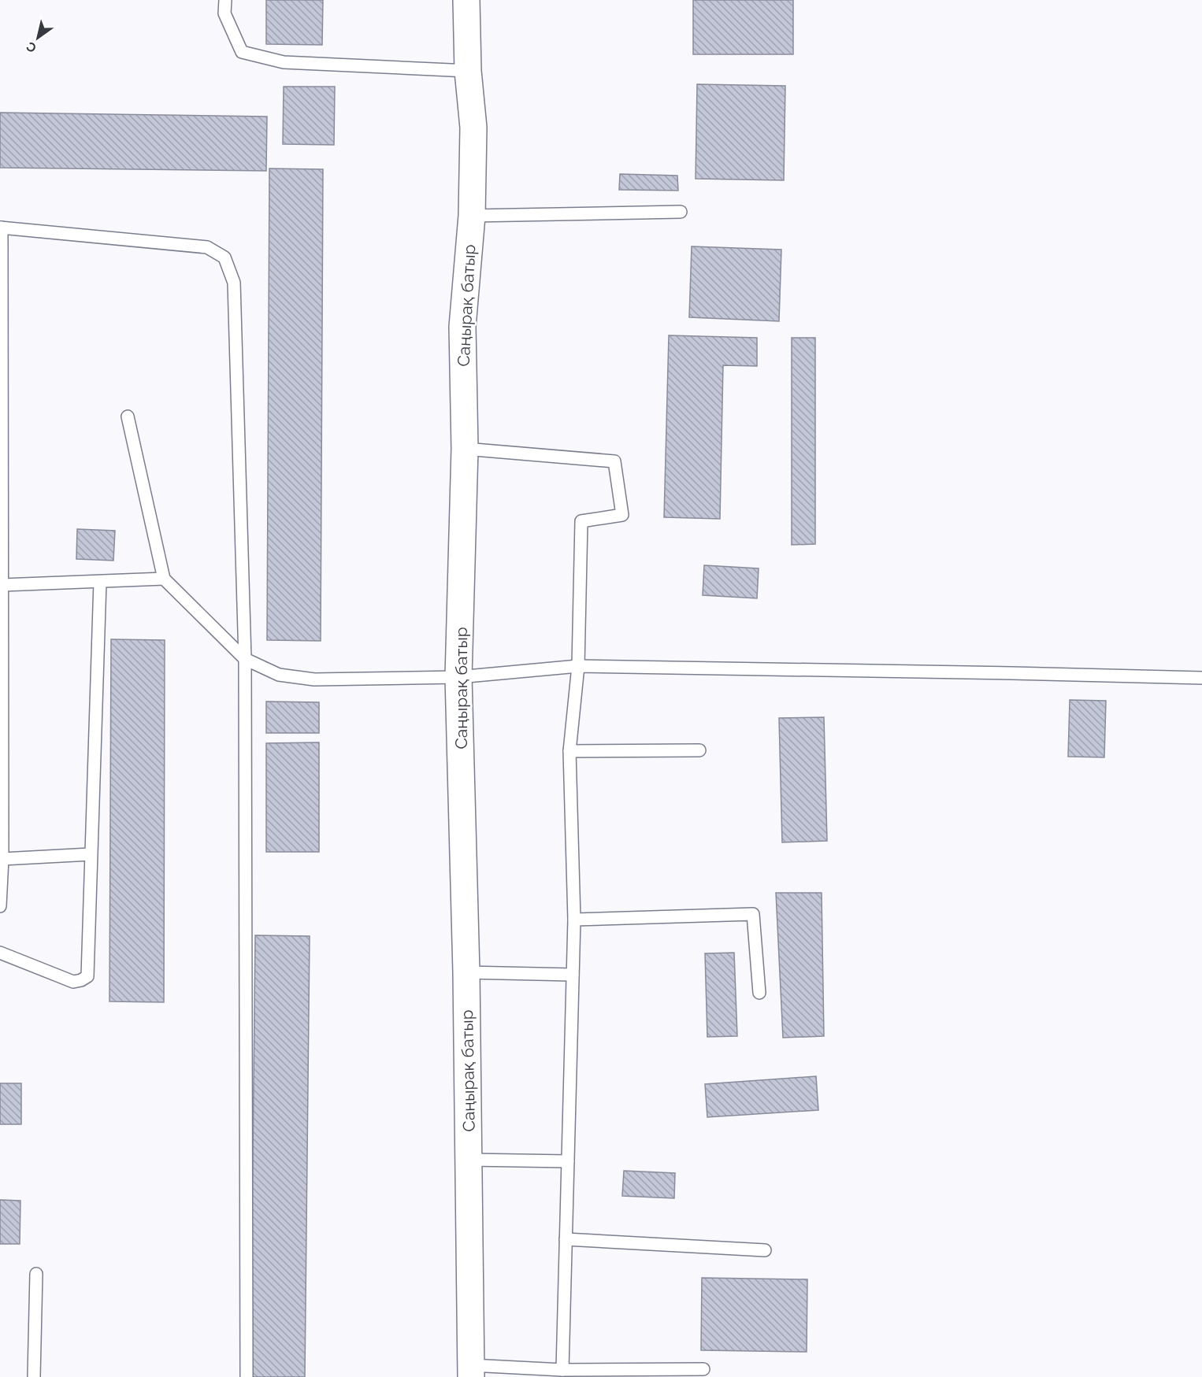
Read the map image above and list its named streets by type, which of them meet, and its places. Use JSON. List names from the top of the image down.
{
  "streets": {
    "street": ["Саңырақ батыр"]
  },
  "north": "bottom left"
}
